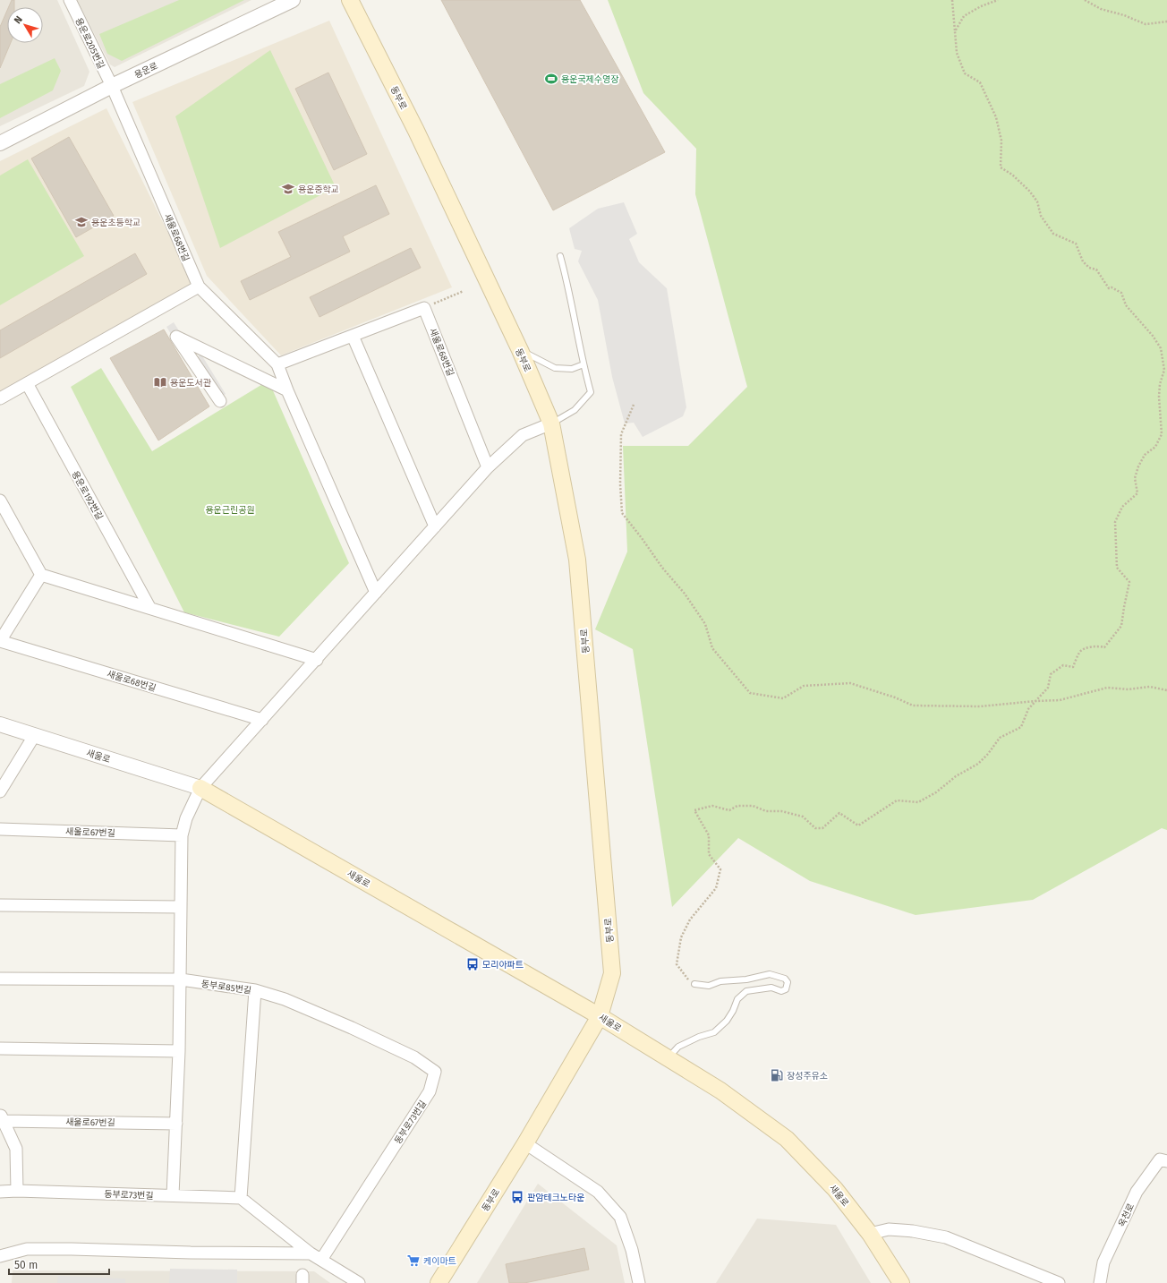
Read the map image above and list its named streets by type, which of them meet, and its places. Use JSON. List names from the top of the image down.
{
  "streets": {
    "main road": ["동부로", "새울로"],
    "street": [
      "용운로205번길",
      "용운로",
      "새울로68번길",
      "용운로192번길",
      "새울로67번길",
      "동부로85번길",
      "동부로73번길",
      "옥천로"
    ]
  },
  "crossings": [
    ["용운로205번길", "용운로"],
    ["용운로205번길", "새울로68번길"],
    ["용운로", "새울로68번길"],
    ["동부로", "새울로"],
    ["동부로85번길", "동부로73번길"]
  ],
  "parks": ["용운근린공원"],
  "places": {
    "sports": ["용운국제수영장"],
    "school or university": ["용운중학교", "용운초등학교"],
    "library": ["용운도서관"],
    "bus stop": ["모리아파트", "판암테크노타운"],
    "fuel station": ["장성주유소"],
    "supermarket": ["케이마트"]
  },
  "scale_bar": "50 m",
  "north": "top left"
}
